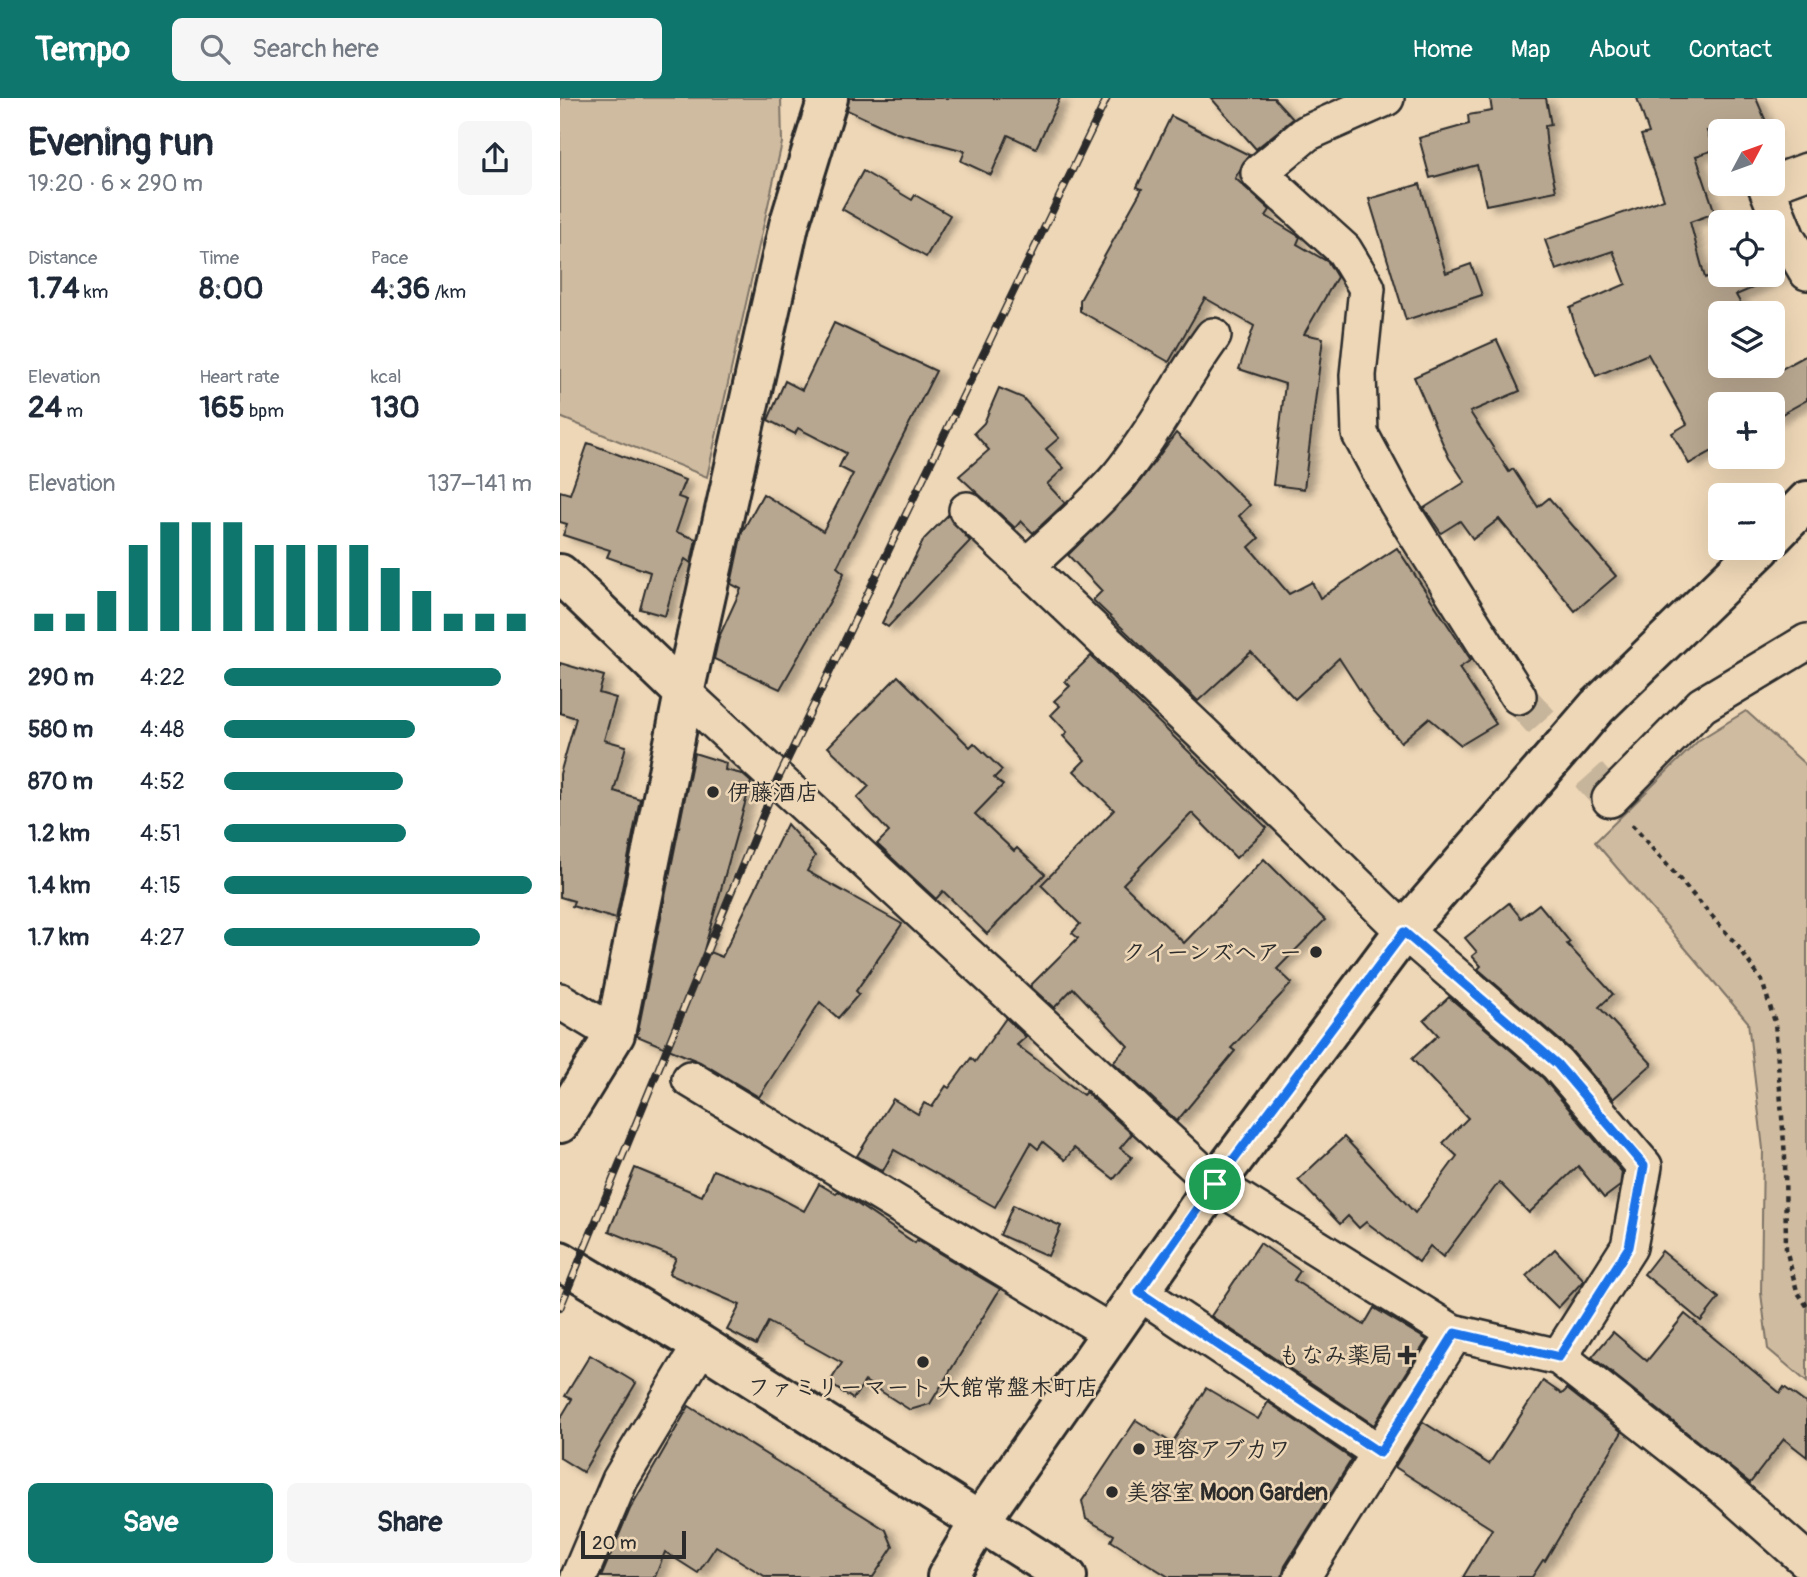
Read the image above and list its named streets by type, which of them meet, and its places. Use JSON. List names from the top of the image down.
{
  "places": {
    "other": [
      "伊藤酒店",
      "クイーンズヘアー",
      "ファミリーマート 大館常盤木町店",
      "理容アブカワ",
      "美容室 Moon Garden"
    ],
    "health": ["もなみ薬局"]
  },
  "scale_bar": "20 m",
  "north": "top right",
  "page": {
    "header": "Tempo",
    "search": "Search here",
    "nav": [
      "Home",
      "Map",
      "About",
      "Contact"
    ],
    "heading": ["Evening run", "19:20 · 6 × 290 m"],
    "map_buttons": ["+", "−"],
    "stats": [
      ["Distance", "1.74 km"],
      ["Time", "8:00"],
      ["Pace", "4:36 /km"],
      ["Elevation", "24 m"],
      ["Heart rate", "165 bpm"],
      ["kcal", "130"]
    ],
    "chart": ["Elevation", "137–141 m"],
    "list": [
      {
        "name": "290 m",
        "note": "4:22"
      },
      {
        "name": "580 m",
        "note": "4:48"
      },
      {
        "name": "870 m",
        "note": "4:52"
      },
      {
        "name": "1.2 km",
        "note": "4:51"
      },
      {
        "name": "1.4 km",
        "note": "4:15"
      },
      {
        "name": "1.7 km",
        "note": "4:27"
      }
    ],
    "buttons": ["Save", "Share"],
    "scale": "20 m"
  }
}
